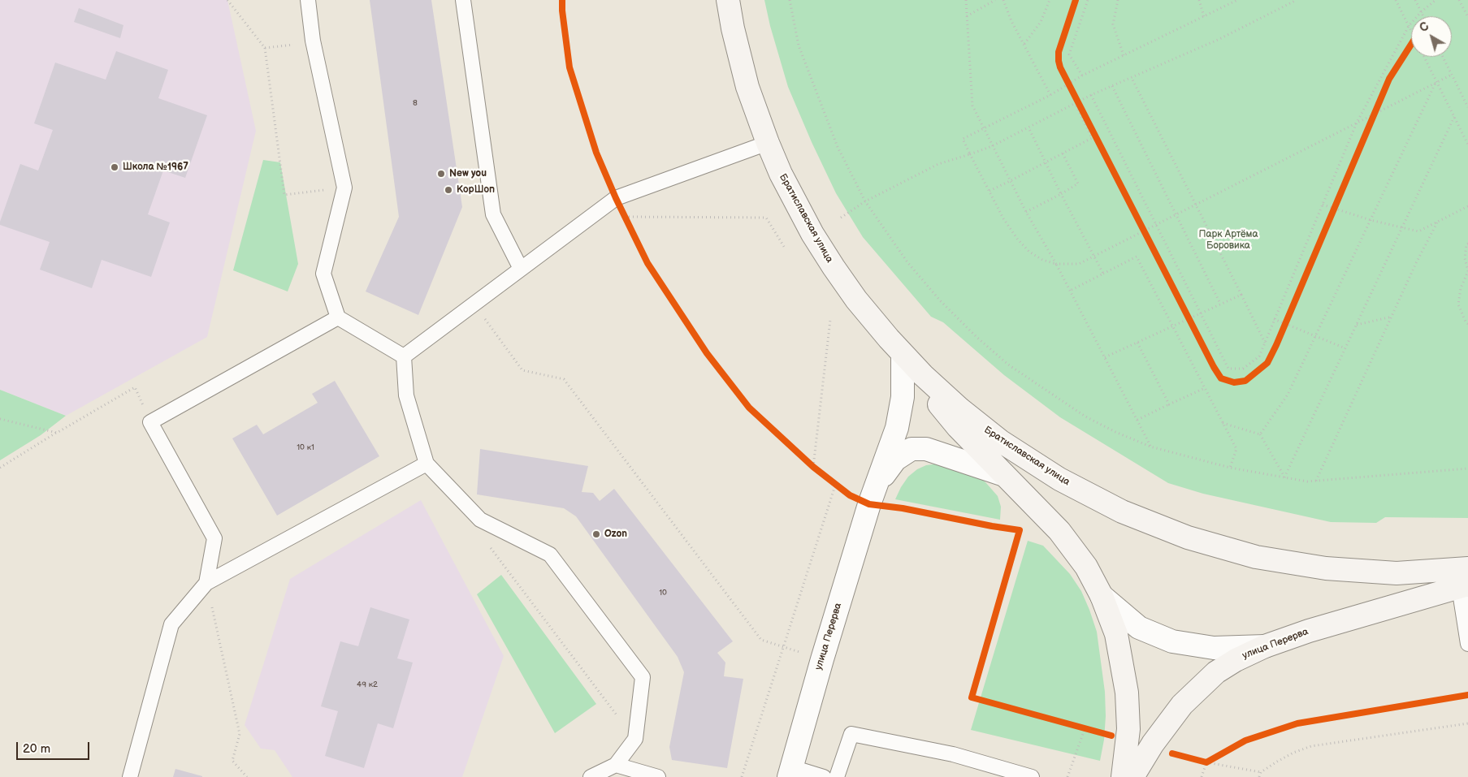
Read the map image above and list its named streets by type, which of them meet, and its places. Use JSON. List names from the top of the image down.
{
  "streets": {
    "main road": ["Братиславская улица", "улица Перерва"]
  },
  "crossings": [
    ["Братиславская улица", "улица Перерва"]
  ],
  "parks": ["Парк Артёма Боровика"],
  "places": [
    "Школа №1967",
    "New you",
    "КорШоп",
    "Ozon"
  ],
  "house_numbers": [
    "8",
    "10 к1",
    "10",
    "49 к2"
  ],
  "scale_bar": "20 m",
  "north": "top left"
}
